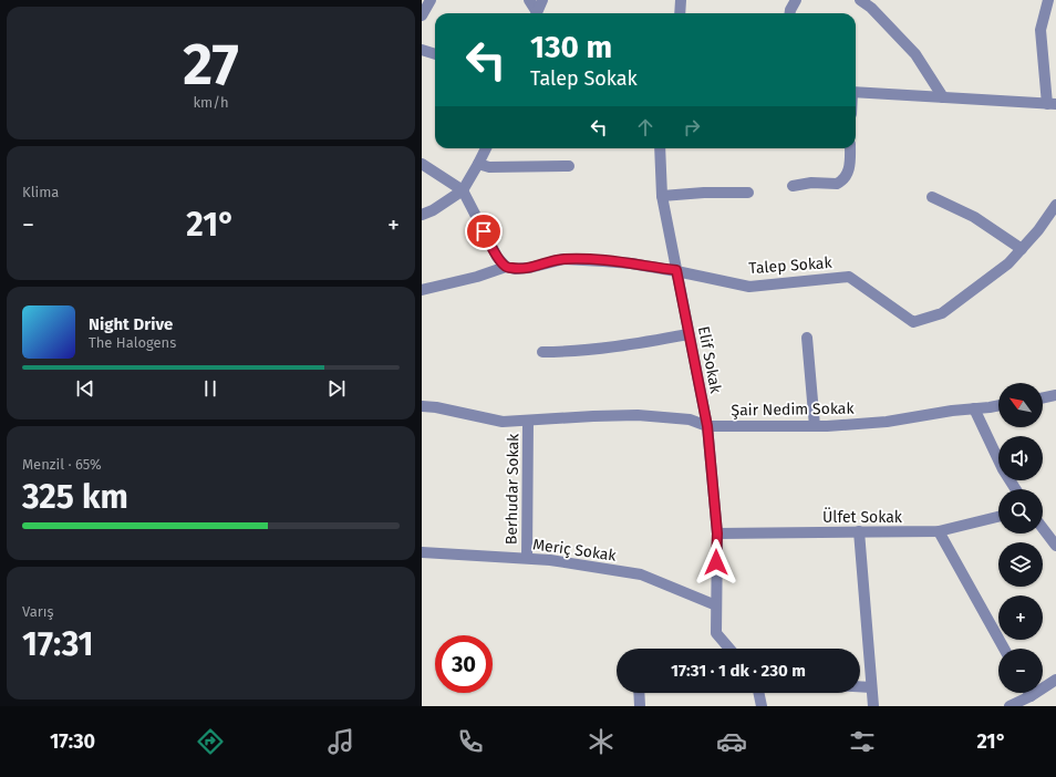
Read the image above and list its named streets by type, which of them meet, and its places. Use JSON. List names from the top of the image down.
{
  "streets": {
    "street": [
      "Talep Sokak",
      "Elif Sokak",
      "Şair Nedim Sokak",
      "Berhudar Sokak",
      "Ülfet Sokak",
      "Meriç Sokak"
    ]
  },
  "crossings": [
    ["Talep Sokak", "Elif Sokak"],
    ["Elif Sokak", "Şair Nedim Sokak"],
    ["Elif Sokak", "Ülfet Sokak"],
    ["Elif Sokak", "Meriç Sokak"],
    ["Şair Nedim Sokak", "Berhudar Sokak"],
    ["Berhudar Sokak", "Meriç Sokak"]
  ],
  "north": "top left",
  "page": {
    "tile": [
      ["27", "km/h"],
      "Klima",
      ["Menzil · 65%", "325 km"],
      ["Varış", "17:31"]
    ],
    "turn": ["130 m", "Talep Sokak"],
    "heat": ["−", "21°", "+"],
    "song": ["Night Drive", "The Halogens"],
    "map_buttons": ["+", "−"],
    "limit": "30",
    "trip": "17:31 · 1 dk · 230 m",
    "tabs": ["17:30", "21°"]
  }
}
